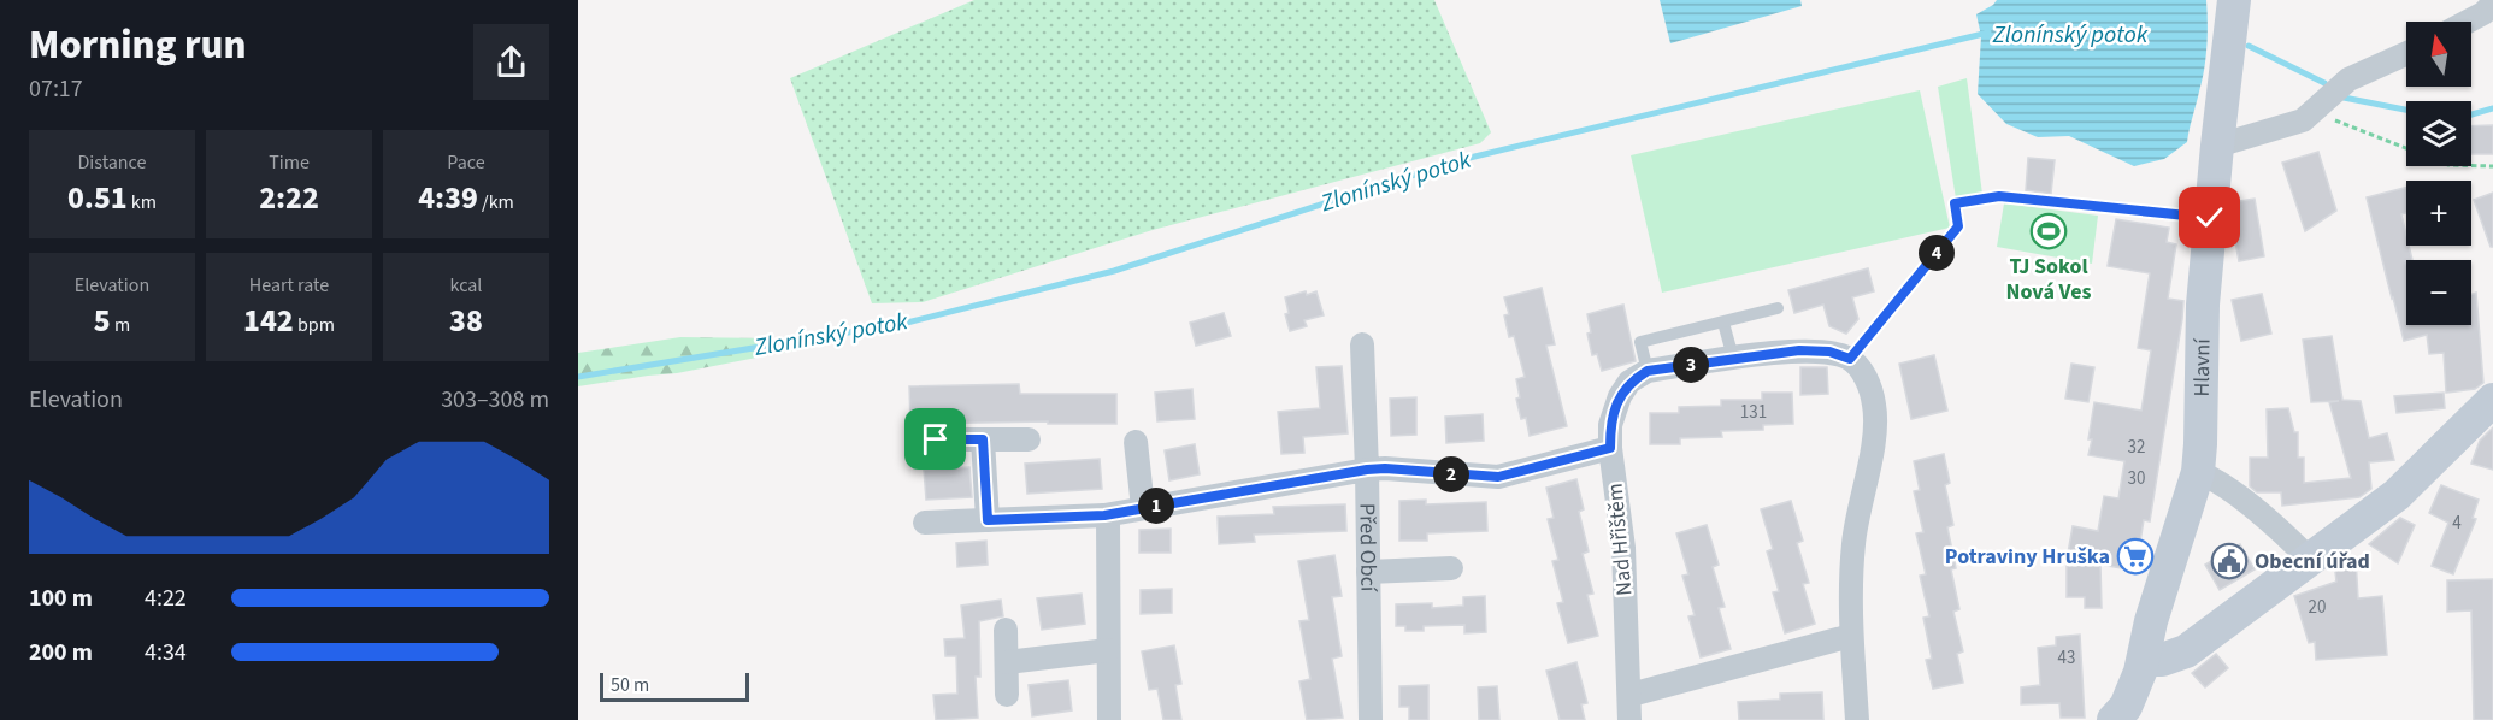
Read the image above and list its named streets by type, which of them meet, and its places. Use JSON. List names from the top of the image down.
{
  "streets": {
    "street": ["Hlavní", "Nad Hřištěm", "Před Obcí"]
  },
  "water": ["Zlonínský potok"],
  "places": {
    "sports": ["TJ Sokol Nová Ves"],
    "supermarket": ["Potraviny Hruška"],
    "public building": ["Obecní úřad"]
  },
  "house_numbers": [
    "131",
    "32",
    "30",
    "4",
    "20",
    "43"
  ],
  "scale_bar": "50 m",
  "north": "top",
  "page": {
    "heading": ["Morning run", "07:17"],
    "map_buttons": ["+", "−"],
    "stats": [
      ["Distance", "0.51 km"],
      ["Time", "2:22"],
      ["Pace", "4:39 /km"],
      ["Elevation", "5 m"],
      ["Heart rate", "142 bpm"],
      ["kcal", "38"]
    ],
    "pins": [
      "4",
      "3",
      "2",
      "1"
    ],
    "chart": ["Elevation", "303–308 m"],
    "list": [
      {
        "name": "100 m",
        "note": "4:22"
      },
      {
        "name": "200 m",
        "note": "4:34"
      }
    ],
    "scale": "50 m"
  }
}
